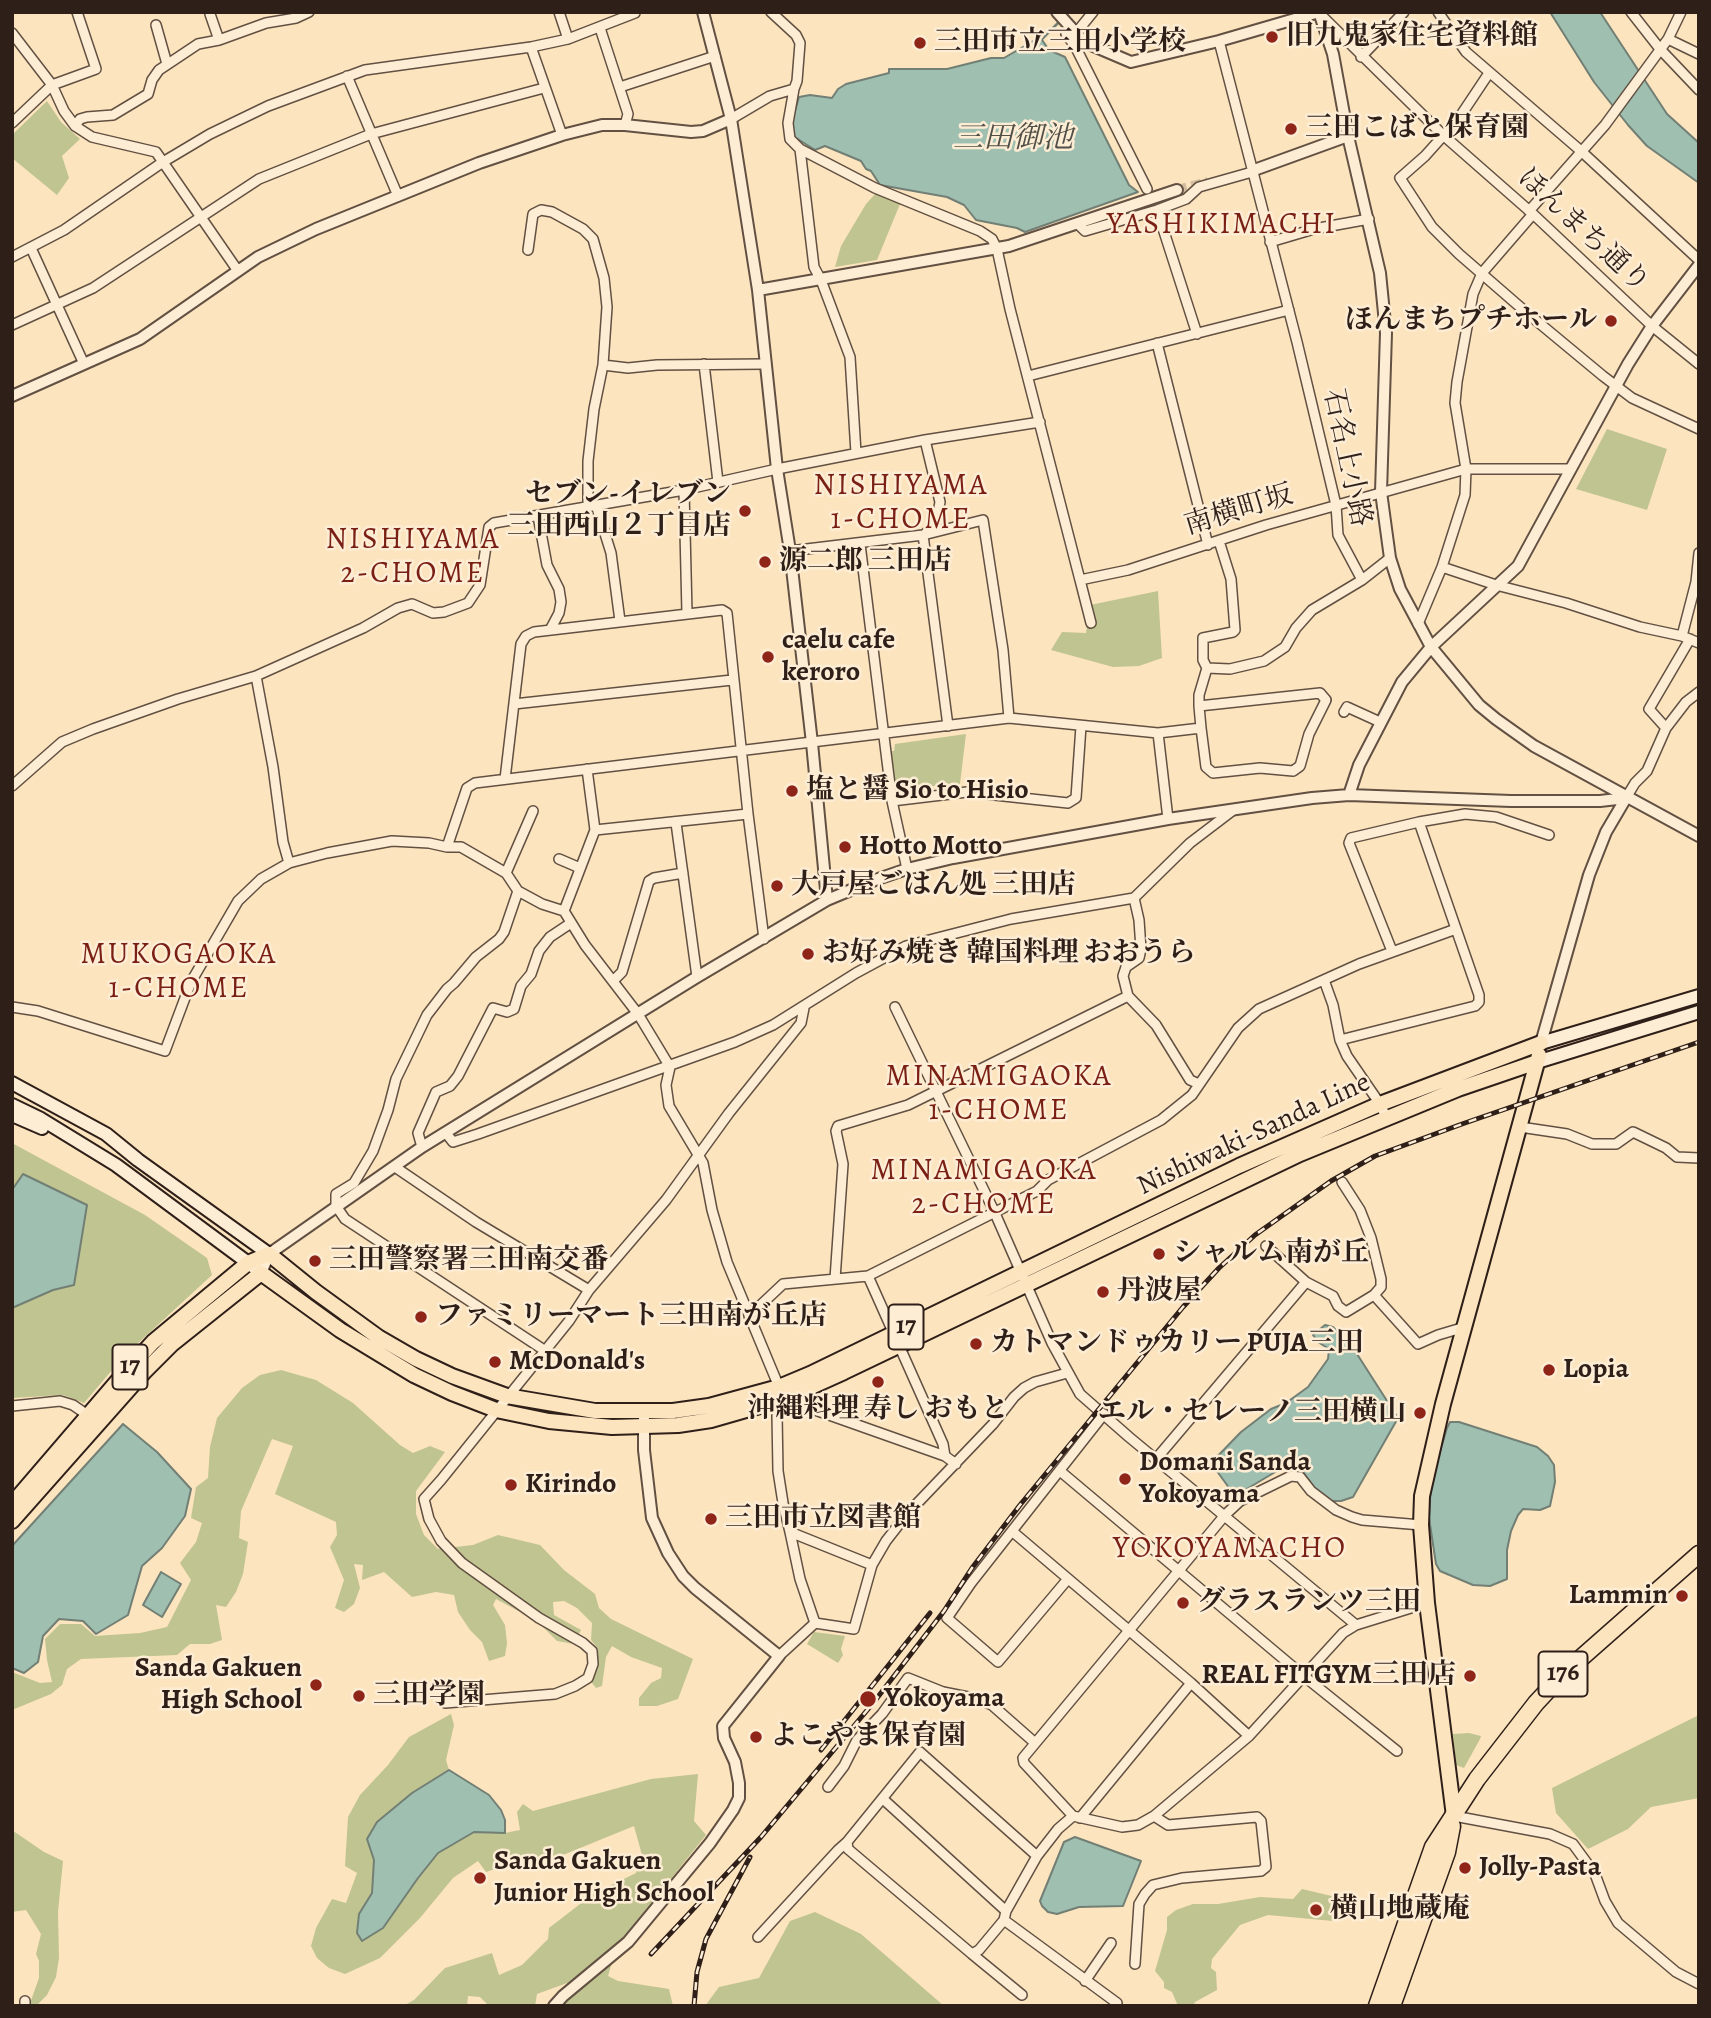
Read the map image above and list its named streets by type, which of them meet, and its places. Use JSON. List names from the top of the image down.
{
  "streets": {
    "highway": ["176"],
    "main road": ["Nishiwaki-Sanda Line", "17"],
    "street": ["ほんまち通り", "石名上小路", "南横町坂"]
  },
  "crossings": [
    ["石名上小路", "南横町坂"],
    ["Nishiwaki-Sanda Line", "17"]
  ],
  "districts": [
    "YASHIKIMACHI",
    "NISHIYAMA 1-CHOME",
    "NISHIYAMA 2-CHOME",
    "MUKOGAOKA 1-CHOME",
    "MINAMIGAOKA 1-CHOME",
    "MINAMIGAOKA 2-CHOME",
    "YOKOYAMACHO"
  ],
  "water": ["三田御池"],
  "places": [
    "旧九鬼家住宅資料館",
    "三田市立三田小学校",
    "三田こばと保育園",
    "ほんまちプチホール",
    "セブン-イレブン 三田西山２丁目店",
    "源二郎 三田店",
    "caelu cafe keroro",
    "塩と醤 Sio to Hisio",
    "Hotto Motto",
    "大戸屋ごはん処 三田店",
    "お好み焼き 韓国料理 おおうら",
    "シャルム南が丘",
    "三田警察署三田南交番",
    "丹波屋",
    "ファミリーマート三田南が丘店",
    "カトマンドゥカリー PUJA三田",
    "McDonald's",
    "Lopia",
    "沖縄料理 寿し おもと",
    "エル・セレーノ三田横山",
    "Domani Sanda Yokoyama",
    "Kirindo",
    "三田市立図書館",
    "Lammin",
    "グラスランツ三田",
    "REAL FITGYM三田店",
    "Sanda Gakuen High School",
    "三田学園",
    "Yokoyama",
    "よこやま保育園",
    "Jolly-Pasta",
    "Sanda Gakuen Junior High School",
    "横山地蔵庵"
  ]
}
